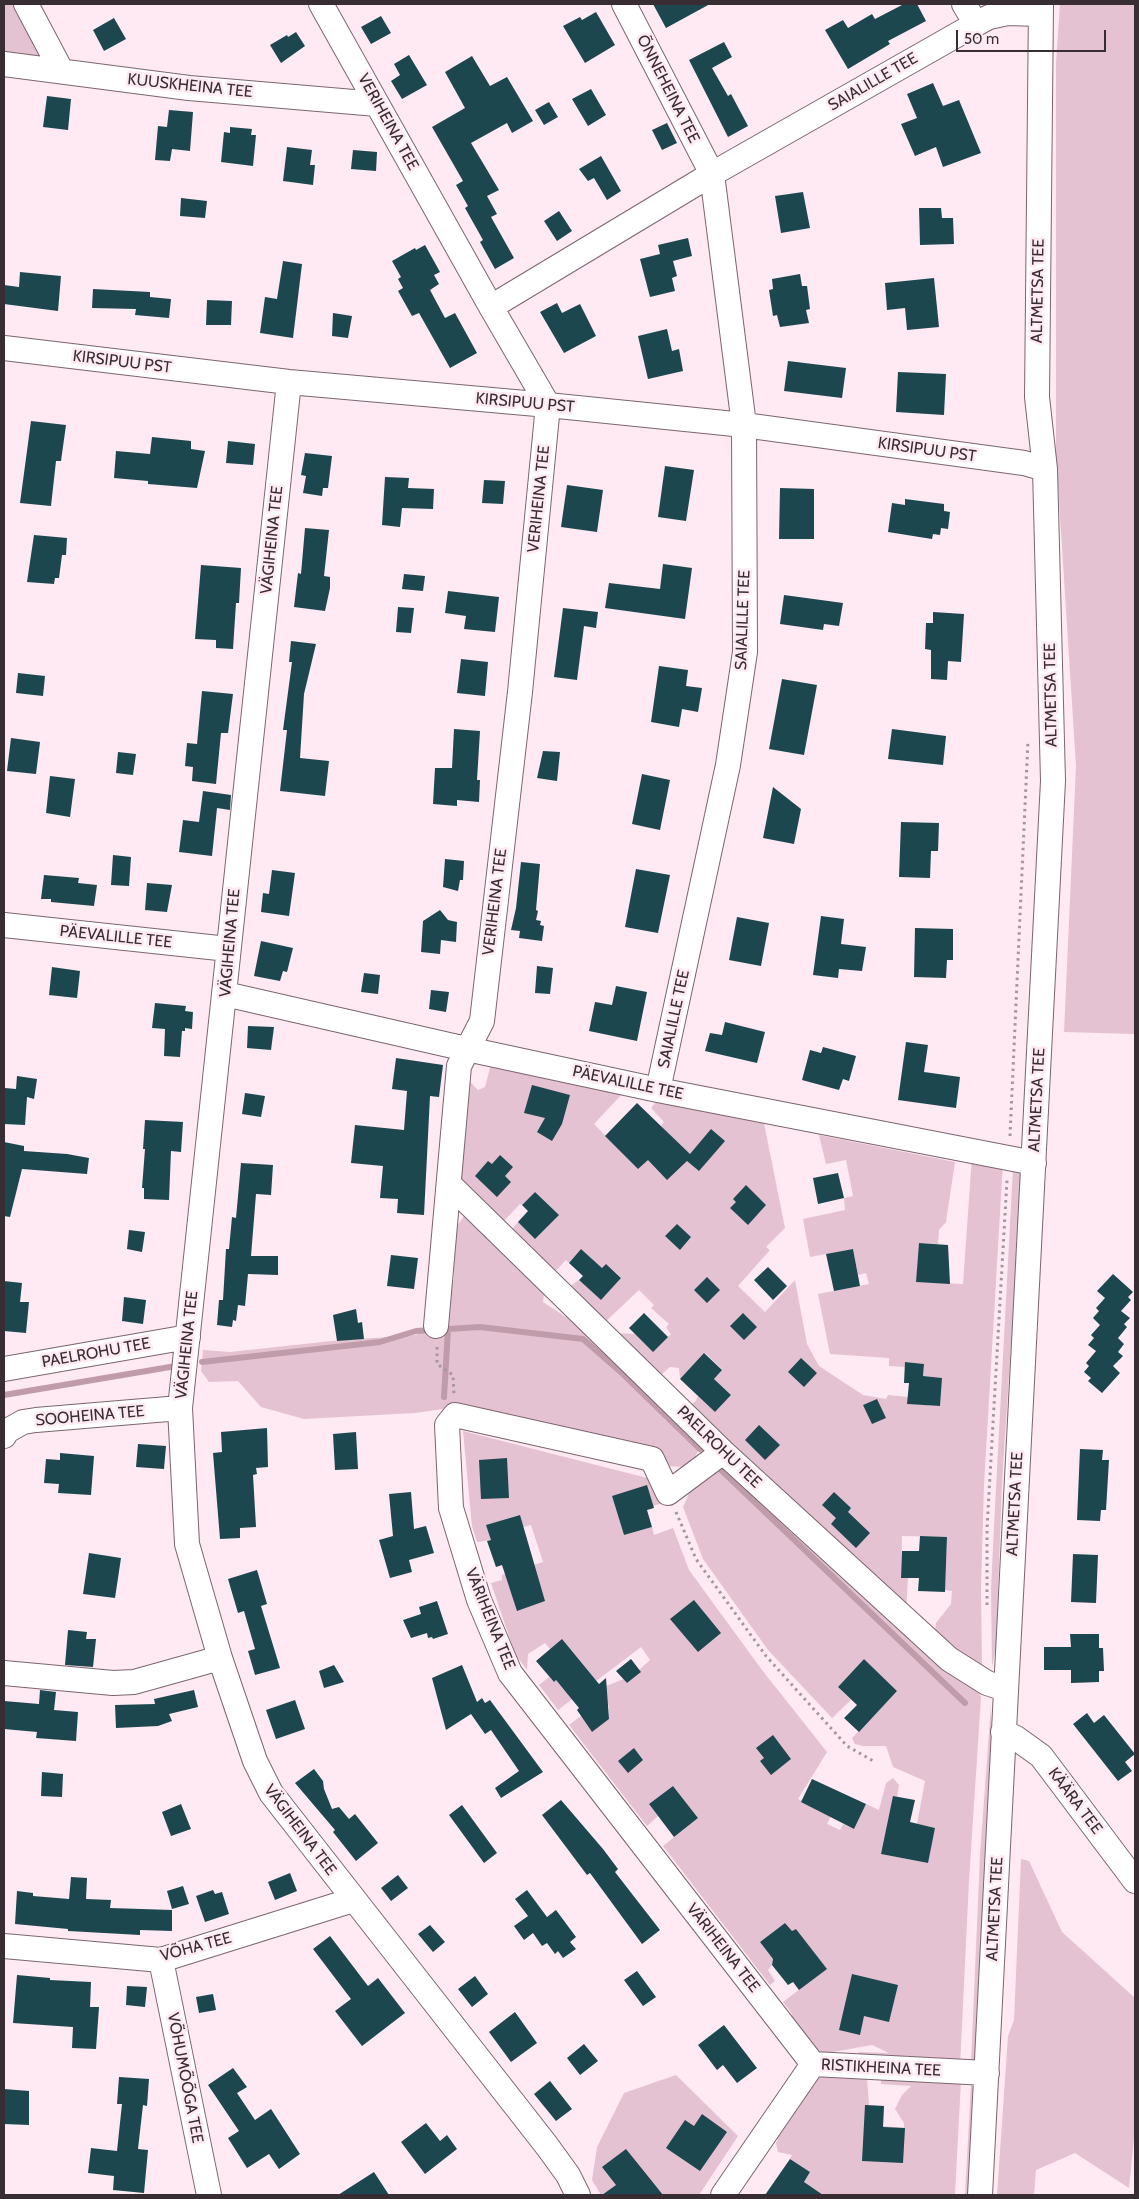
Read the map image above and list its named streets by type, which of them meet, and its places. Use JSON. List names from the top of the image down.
{
  "streets": {
    "street": [
      "SAIALILLE TEE",
      "KUUSKHEINA TEE",
      "ÕNNEHEINA TEE",
      "VERIHEINA TEE",
      "ALTMETSA TEE",
      "KIRSIPUU PST",
      "VÄGIHEINA TEE",
      "PÄEVALILLE TEE",
      "PAELROHU TEE",
      "SOOHEINA TEE",
      "VÄRIHEINA TEE",
      "KÄÄRA TEE",
      "VÕHA TEE",
      "RISTIKHEINA TEE",
      "VÕHUMÕÕGA TEE"
    ]
  },
  "crossings": [
    ["SAIALILLE TEE", "ÕNNEHEINA TEE"],
    ["SAIALILLE TEE", "VERIHEINA TEE"],
    ["SAIALILLE TEE", "ALTMETSA TEE"],
    ["SAIALILLE TEE", "KIRSIPUU PST"],
    ["SAIALILLE TEE", "PÄEVALILLE TEE"],
    ["KUUSKHEINA TEE", "VERIHEINA TEE"],
    ["VERIHEINA TEE", "KIRSIPUU PST"],
    ["VERIHEINA TEE", "PÄEVALILLE TEE"],
    ["ALTMETSA TEE", "KIRSIPUU PST"],
    ["ALTMETSA TEE", "PÄEVALILLE TEE"],
    ["ALTMETSA TEE", "PAELROHU TEE"],
    ["ALTMETSA TEE", "KÄÄRA TEE"],
    ["ALTMETSA TEE", "RISTIKHEINA TEE"],
    ["KIRSIPUU PST", "VÄGIHEINA TEE"],
    ["VÄGIHEINA TEE", "PÄEVALILLE TEE"],
    ["VÄGIHEINA TEE", "PAELROHU TEE"],
    ["VÄGIHEINA TEE", "SOOHEINA TEE"],
    ["VÄGIHEINA TEE", "VÕHA TEE"],
    ["VÄRIHEINA TEE", "RISTIKHEINA TEE"],
    ["VÕHA TEE", "VÕHUMÕÕGA TEE"]
  ],
  "scale_bar": "50 m"
}
